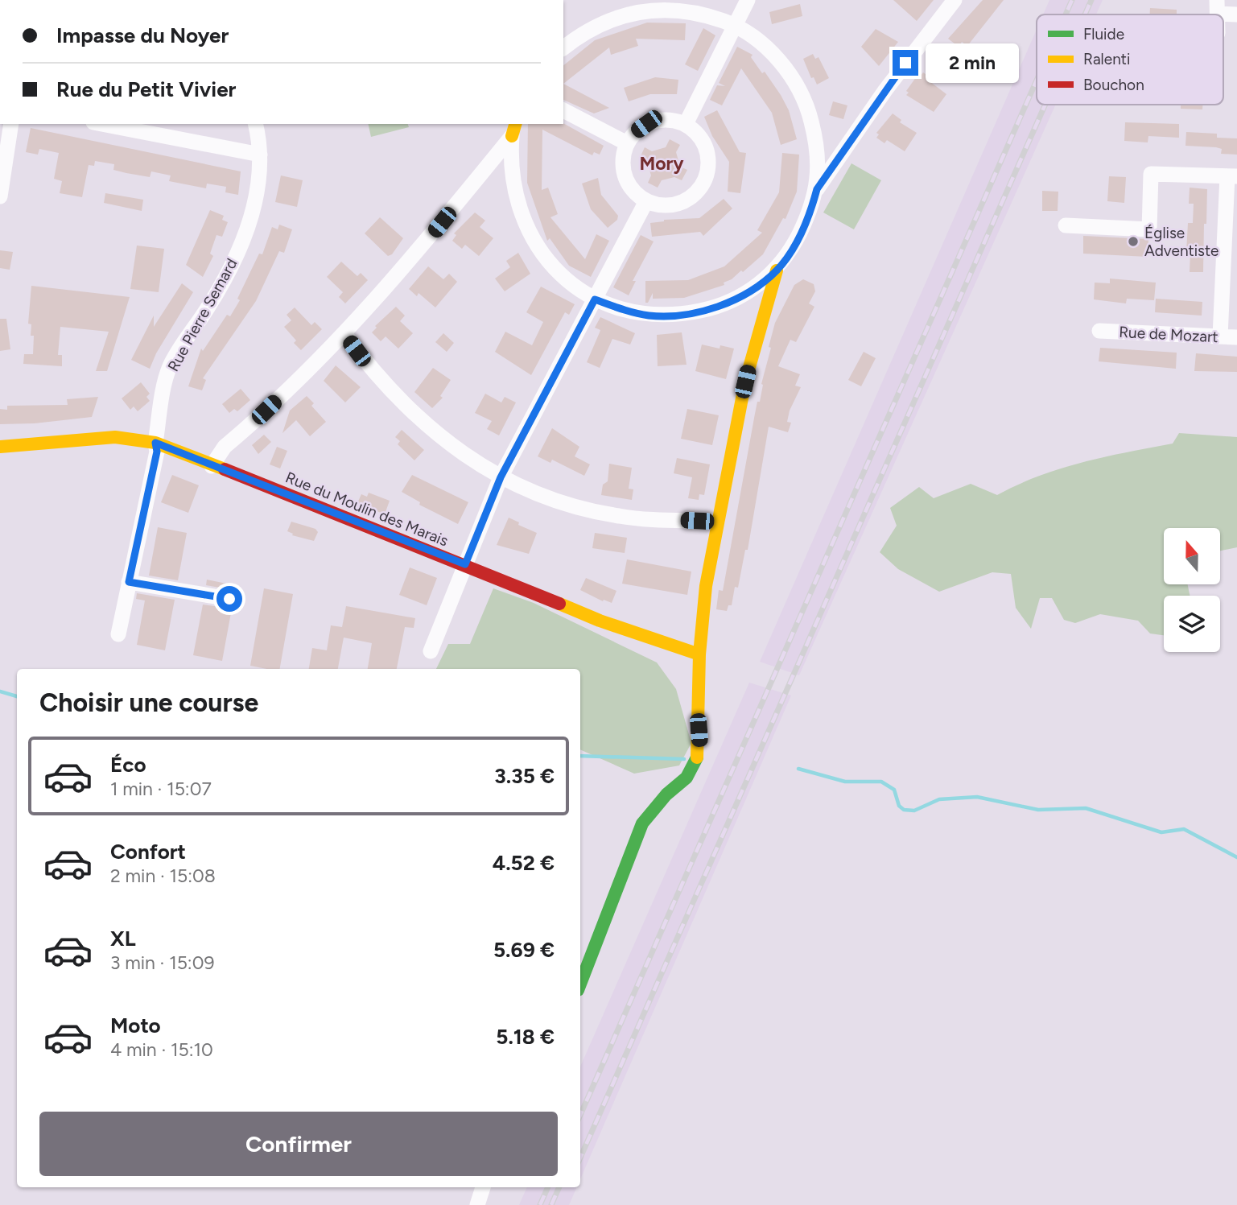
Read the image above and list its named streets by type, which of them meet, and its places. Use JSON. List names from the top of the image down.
{
  "streets": {
    "street": ["Rue Pierre Semard", "Rue de Mozart", "Rue du Moulin des Marais"]
  },
  "crossings": [
    ["Rue Pierre Semard", "Rue du Moulin des Marais"]
  ],
  "districts": ["Mory"],
  "places": ["Église Adventiste"],
  "legend": ["Fluide", "Ralenti", "Bouchon"],
  "north": "top",
  "page": {
    "banner": ["Impasse du Noyer", "Rue du Petit Vivier"],
    "bubble": "2 min",
    "heading": "Choisir une course",
    "list": [
      {
        "name": "Éco",
        "note": "1 min · 15:07",
        "value": "3.35 €"
      },
      {
        "name": "Confort",
        "note": "2 min · 15:08",
        "value": "4.52 €"
      },
      {
        "name": "XL",
        "note": "3 min · 15:09",
        "value": "5.69 €"
      },
      {
        "name": "Moto",
        "note": "4 min · 15:10",
        "value": "5.18 €"
      }
    ],
    "buttons": "Confirmer"
  }
}
